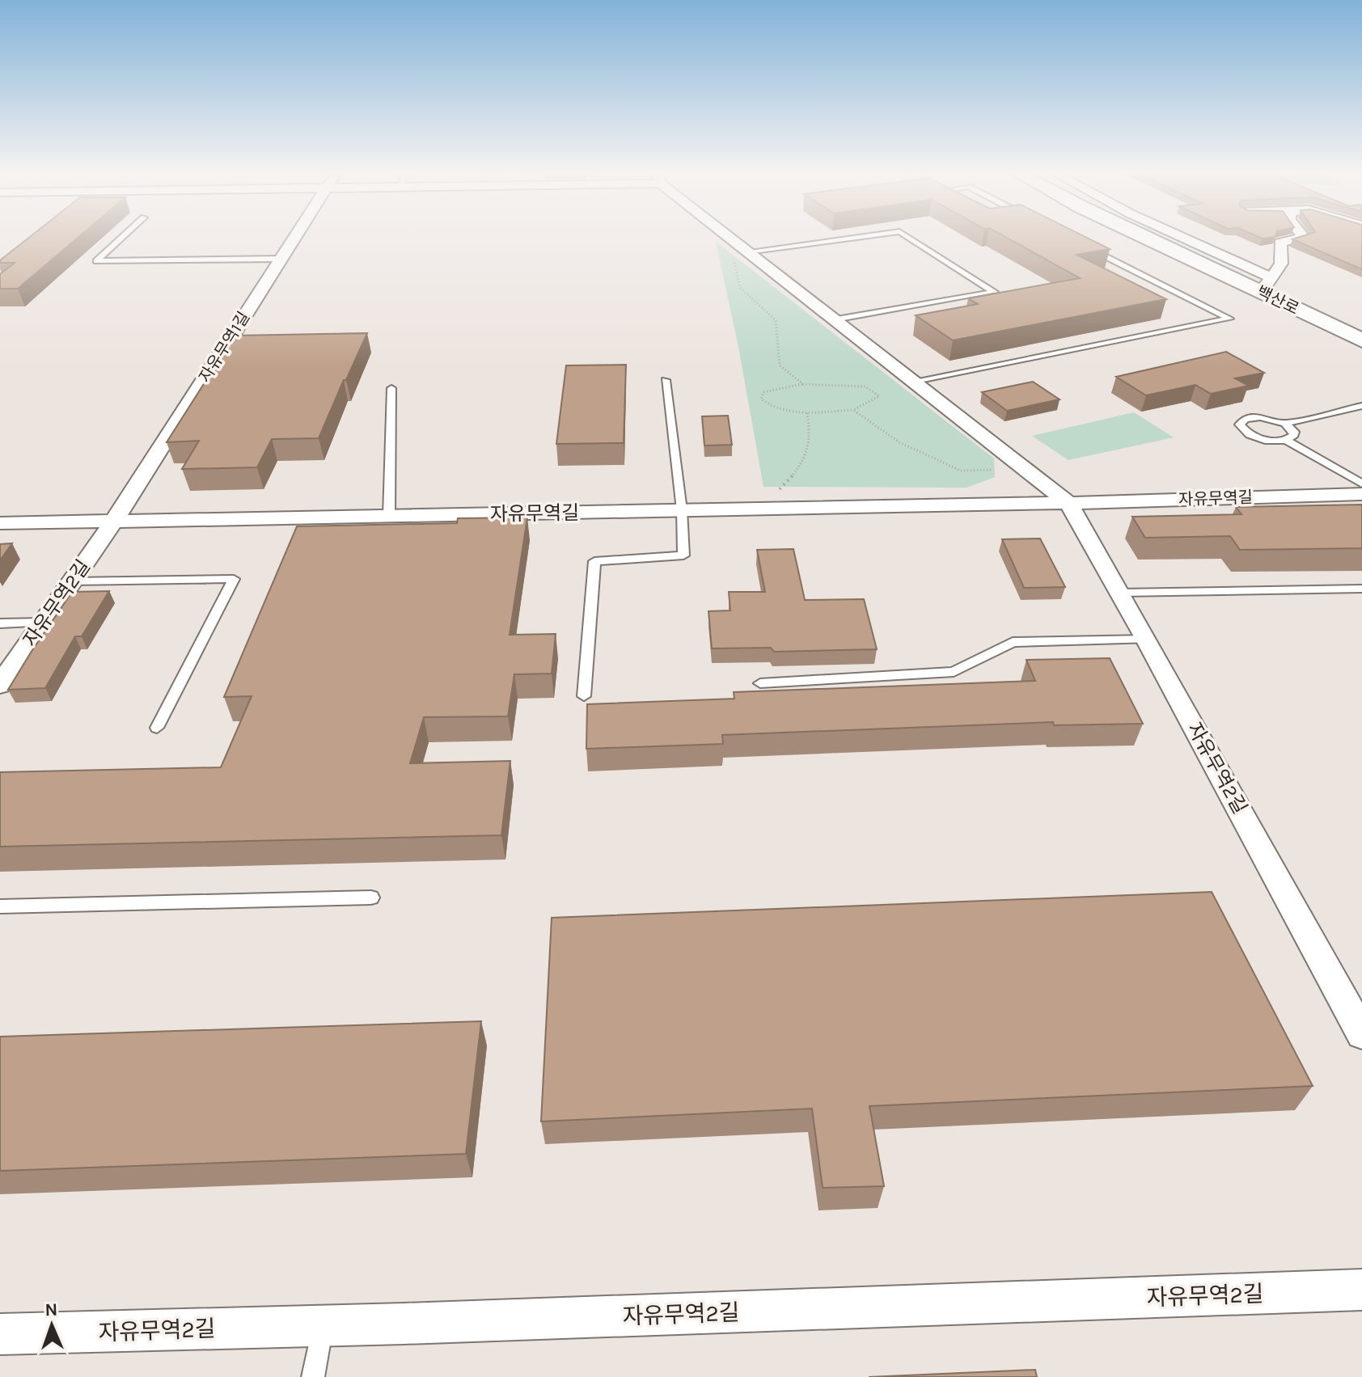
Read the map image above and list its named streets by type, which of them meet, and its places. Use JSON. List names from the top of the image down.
{
  "streets": {
    "main road": ["백산로"],
    "street": ["자유무역1길", "자유무역길", "자유무역2길"]
  },
  "crossings": [
    ["자유무역1길", "자유무역길"],
    ["자유무역1길", "자유무역2길"],
    ["자유무역길", "자유무역2길"]
  ],
  "north": "top"
}
